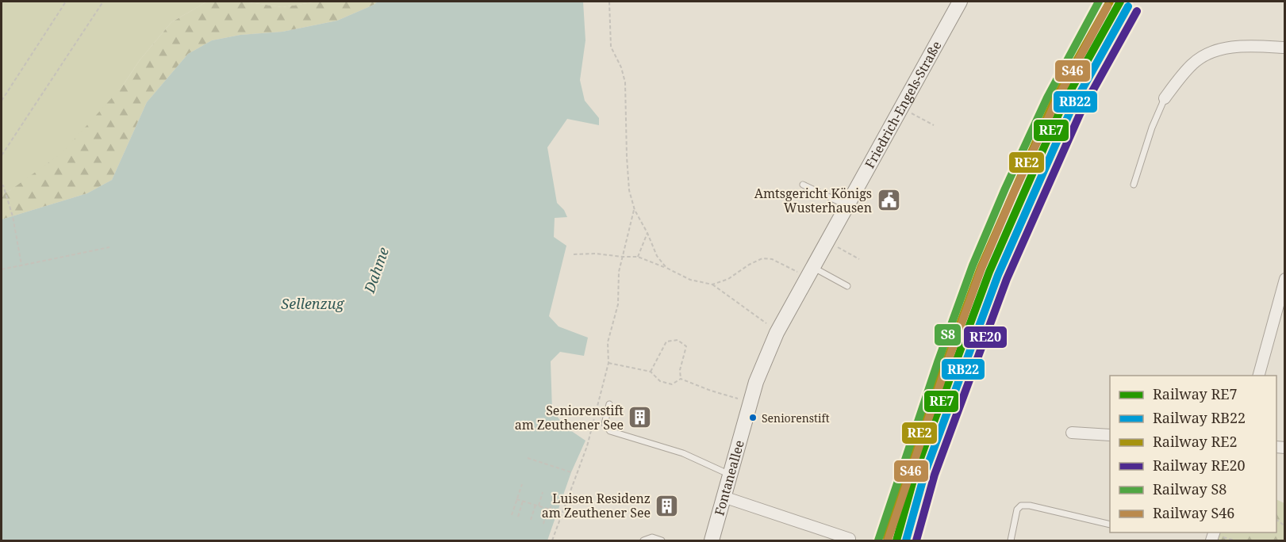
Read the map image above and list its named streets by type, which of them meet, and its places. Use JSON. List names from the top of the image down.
{
  "streets": {
    "main road": ["Friedrich-Engels-Straße", "Fontaneallee"]
  },
  "crossings": [
    ["Friedrich-Engels-Straße", "Fontaneallee"]
  ],
  "water": ["Dahme", "Sellenzug"],
  "places": {
    "public building": ["Amtsgericht Königs Wusterhausen"],
    "building": ["Seniorenstift am Zeuthener See", "Luisen Residenz am Zeuthener See"],
    "other": ["Seniorenstift"]
  },
  "lines": [
    "rail line RE7",
    "rail line RE2",
    "rail line S8",
    "rail line RB22",
    "rail line S46",
    "rail line RE20"
  ],
  "legend": [
    "Railway RE7",
    "Railway RB22",
    "Railway RE2",
    "Railway RE20",
    "Railway S8",
    "Railway S46"
  ]
}
